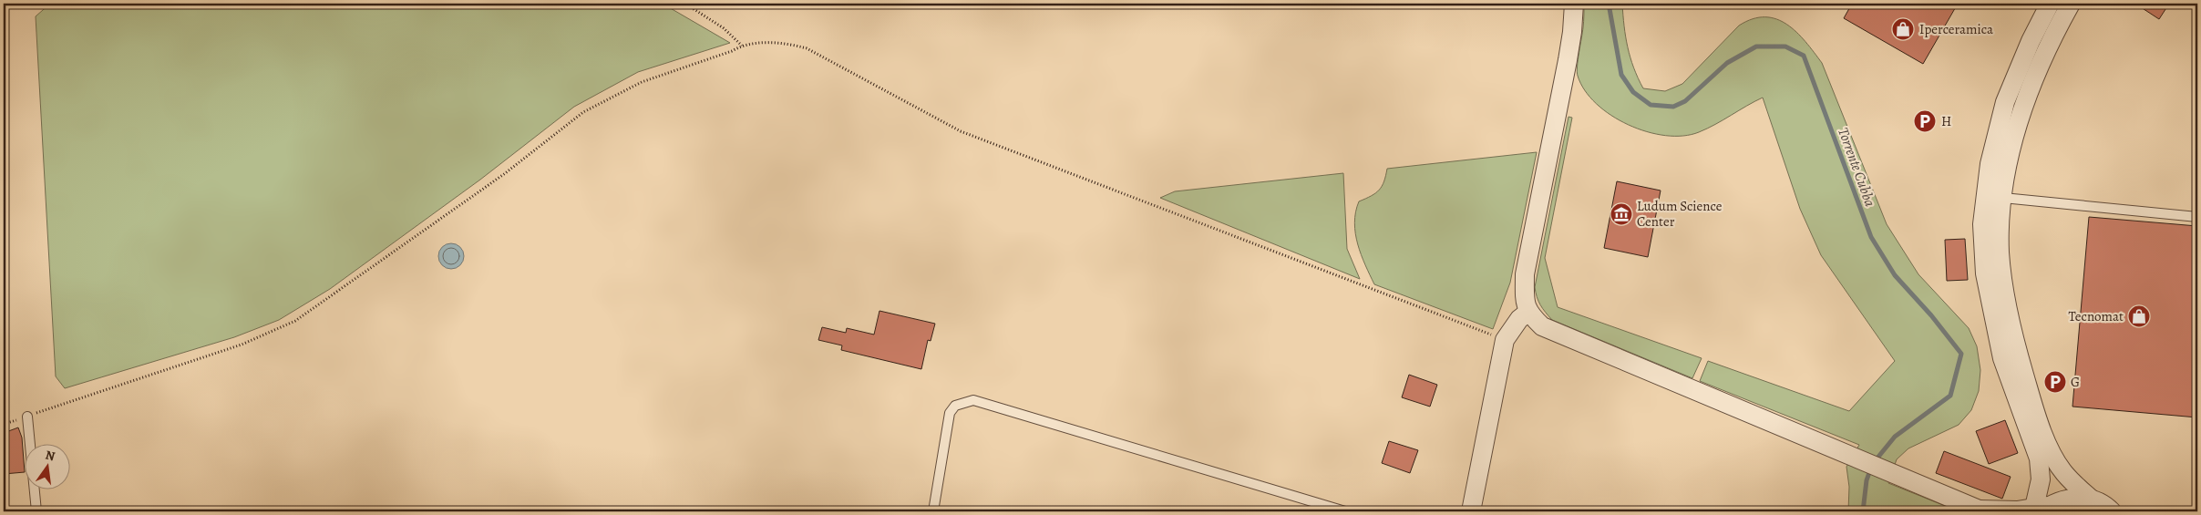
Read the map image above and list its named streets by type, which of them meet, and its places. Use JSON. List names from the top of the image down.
{
  "water": ["Torrente Cubba"],
  "places": {
    "shop": ["Iperceramica", "Tecnomat"],
    "parking": ["H", "G"],
    "museum": ["Ludum Science Center"]
  },
  "north": "top"
}
